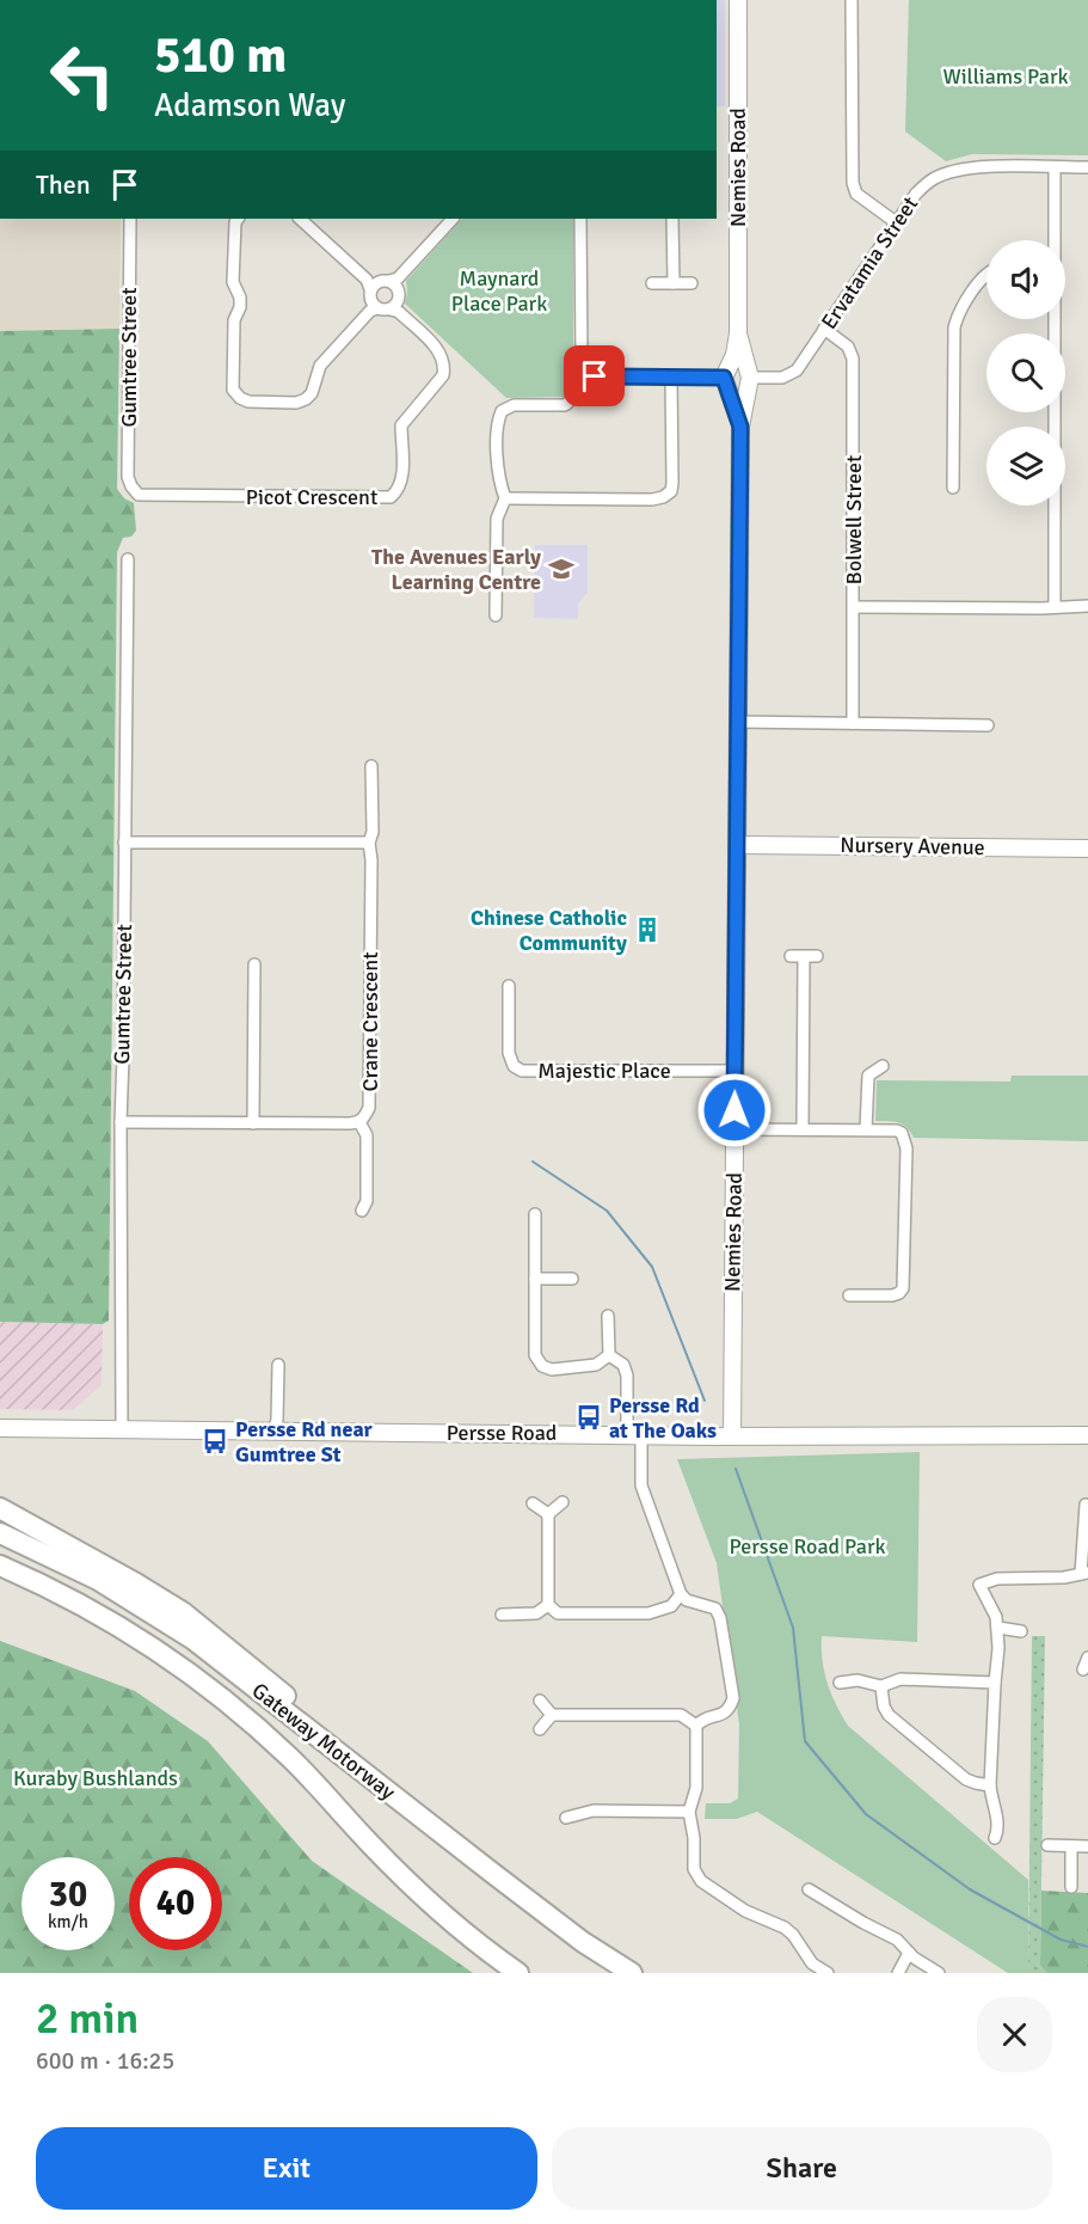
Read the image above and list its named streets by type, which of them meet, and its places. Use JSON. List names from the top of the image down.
{
  "streets": {
    "highway": ["Gateway Motorway"],
    "street": [
      "Nemies Road",
      "Ervatamia Street",
      "Gumtree Street",
      "Picot Crescent",
      "Bolwell Street",
      "Nursery Avenue",
      "Crane Crescent",
      "Majestic Place",
      "Persse Road"
    ]
  },
  "crossings": [
    ["Nemies Road", "Ervatamia Street"],
    ["Nemies Road", "Nursery Avenue"],
    ["Nemies Road", "Majestic Place"],
    ["Nemies Road", "Persse Road"],
    ["Ervatamia Street", "Bolwell Street"],
    ["Gumtree Street", "Picot Crescent"],
    ["Gumtree Street", "Crane Crescent"],
    ["Gumtree Street", "Persse Road"]
  ],
  "parks": [
    "Williams Park",
    "Maynard Place Park",
    "Persse Road Park",
    "Kuraby Bushlands"
  ],
  "places": {
    "school or university": ["The Avenues Early Learning Centre"],
    "building": ["Chinese Catholic Community"],
    "bus stop": ["Persse Rd at The Oaks", "Persse Rd near Gumtree St"]
  },
  "page": {
    "turn": ["510 m", "Adamson Way"],
    "then": "Then",
    "speed": "30 km/h",
    "limit": "40",
    "heading": ["2 min", "600 m · 16:25"],
    "buttons": ["Exit", "Share"]
  }
}
